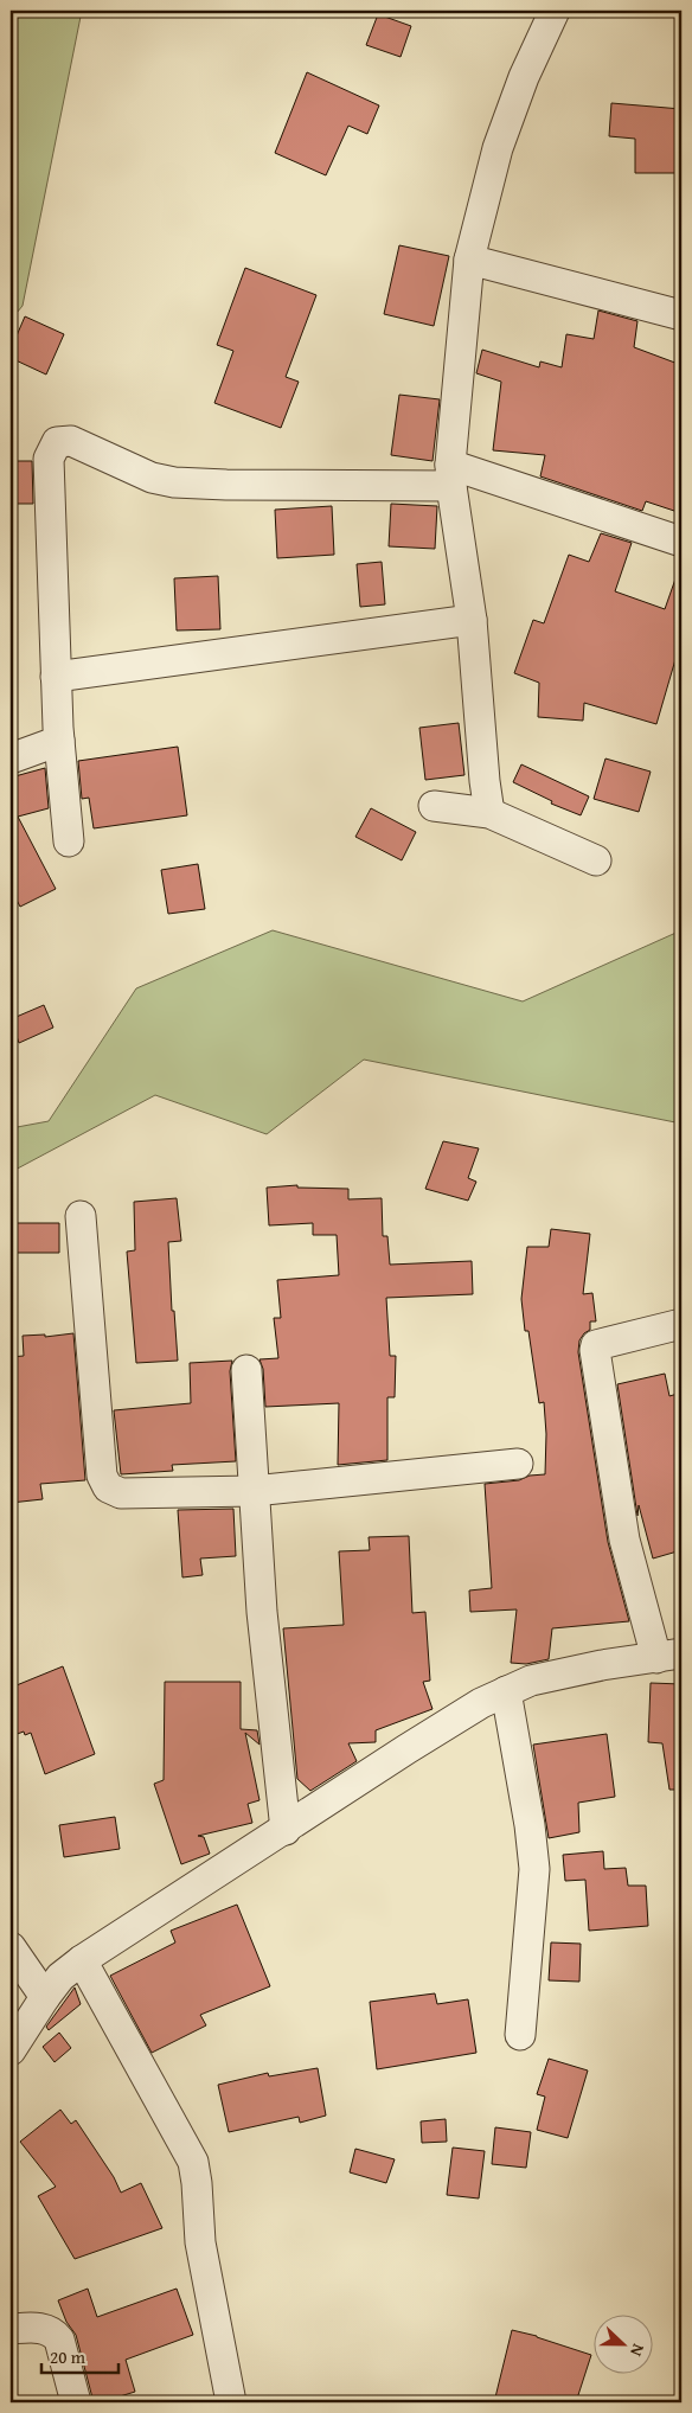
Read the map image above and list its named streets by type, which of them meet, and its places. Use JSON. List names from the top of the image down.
{
  "scale_bar": "20 m",
  "north": "right"
}
